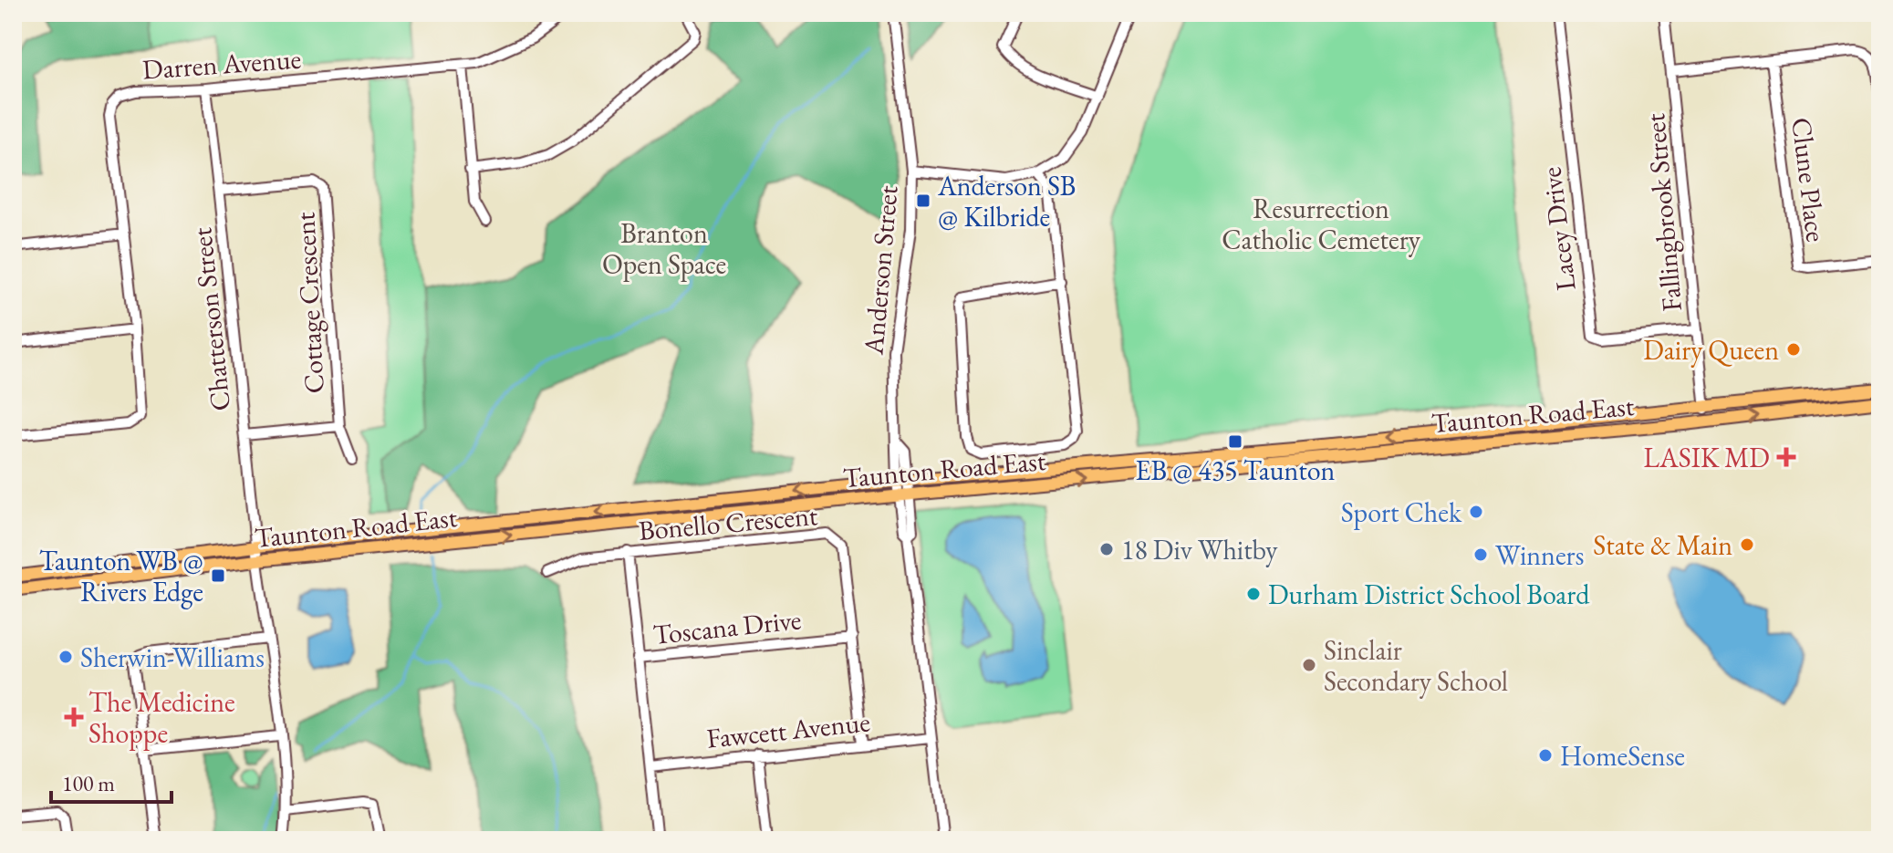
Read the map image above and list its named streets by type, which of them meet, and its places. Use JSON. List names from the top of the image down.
{
  "streets": {
    "main road": ["Taunton Road East"],
    "street": [
      "Darren Avenue",
      "Clune Place",
      "Fallingbrook Street",
      "Lacey Drive",
      "Anderson Street",
      "Cottage Crescent",
      "Chatterson Street",
      "Bonello Crescent",
      "Toscana Drive",
      "Fawcett Avenue"
    ]
  },
  "crossings": [
    ["Darren Avenue", "Chatterson Street"],
    ["Fallingbrook Street", "Lacey Drive"],
    ["Fallingbrook Street", "Taunton Road East"],
    ["Anderson Street", "Taunton Road East"],
    ["Anderson Street", "Fawcett Avenue"],
    ["Cottage Crescent", "Chatterson Street"],
    ["Chatterson Street", "Taunton Road East"],
    ["Bonello Crescent", "Toscana Drive"],
    ["Toscana Drive", "Fawcett Avenue"]
  ],
  "parks": ["Resurrection Catholic Cemetery", "Branton Open Space"],
  "places": {
    "transit": ["Anderson SB @ Kilbride", "EB @ 435 Taunton", "Taunton WB @ Rivers Edge"],
    "other": [
      "Dairy Queen",
      "Sport Chek",
      "State & Main",
      "18 Div Whitby",
      "Winners",
      "Durham District School Board",
      "Sherwin-Williams",
      "Sinclair Secondary School",
      "HomeSense"
    ],
    "health": ["LASIK MD", "The Medicine Shoppe"]
  },
  "scale_bar": "100 m"
}
